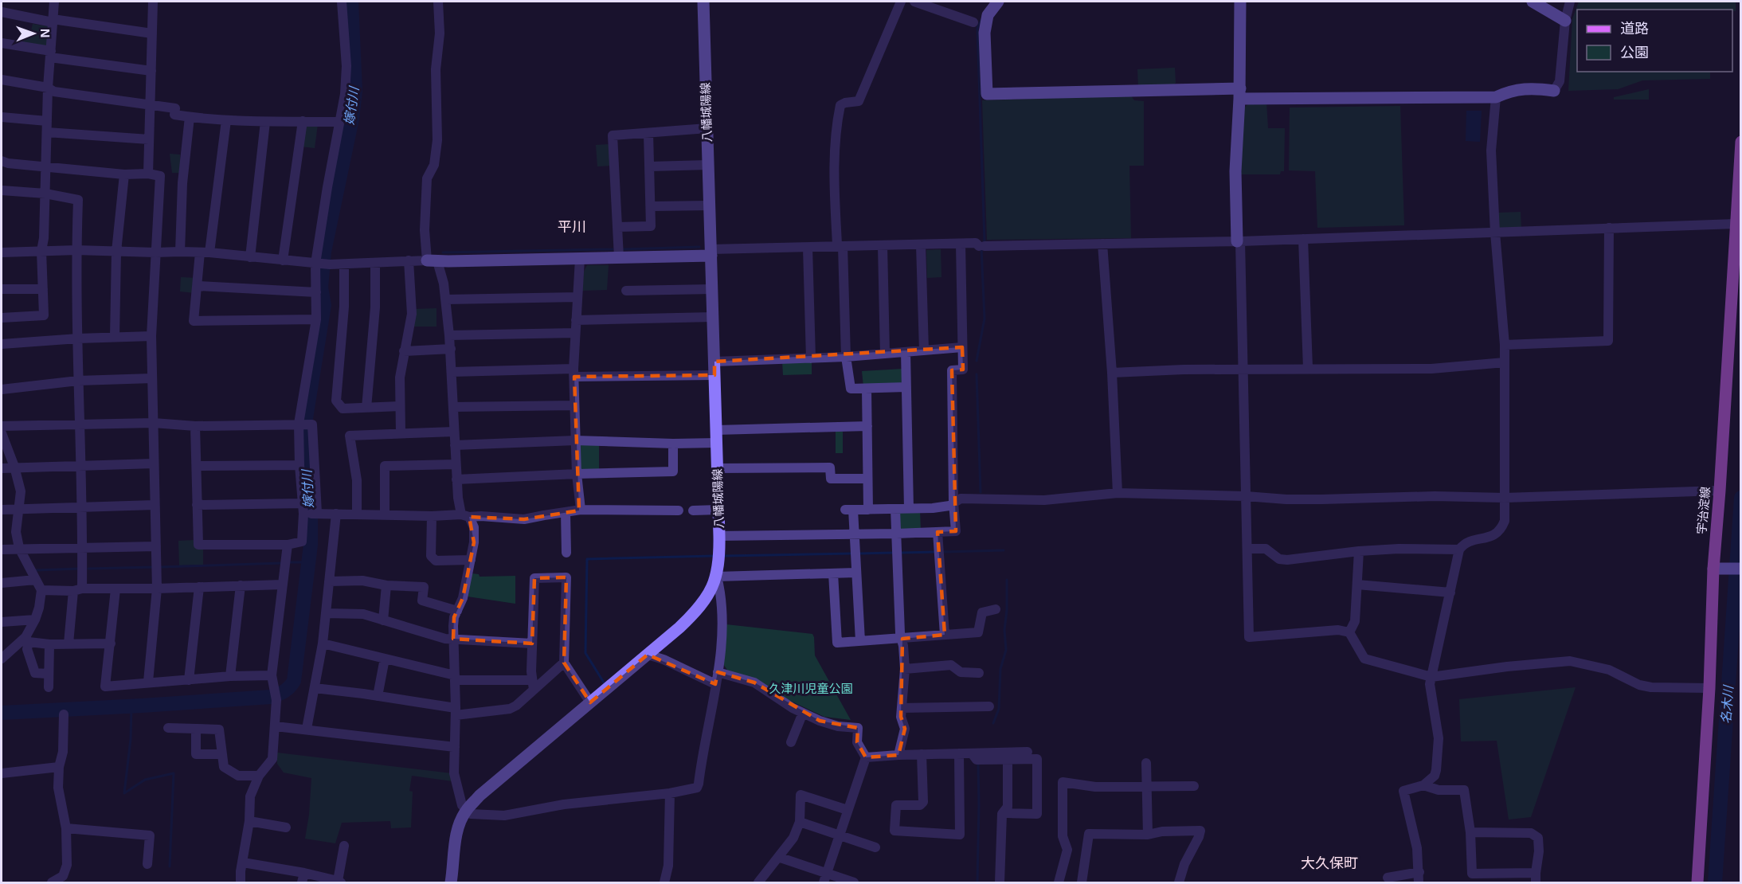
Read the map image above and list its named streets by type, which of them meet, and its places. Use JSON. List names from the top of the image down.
{
  "streets": {
    "main road": ["宇治淀線"],
    "street": ["八幡城陽線"]
  },
  "districts": ["平川", "大久保町"],
  "water": ["嫁付川", "名木川"],
  "parks": ["久津川児童公園"],
  "legend": ["道路", "公園"],
  "north": "right"
}
